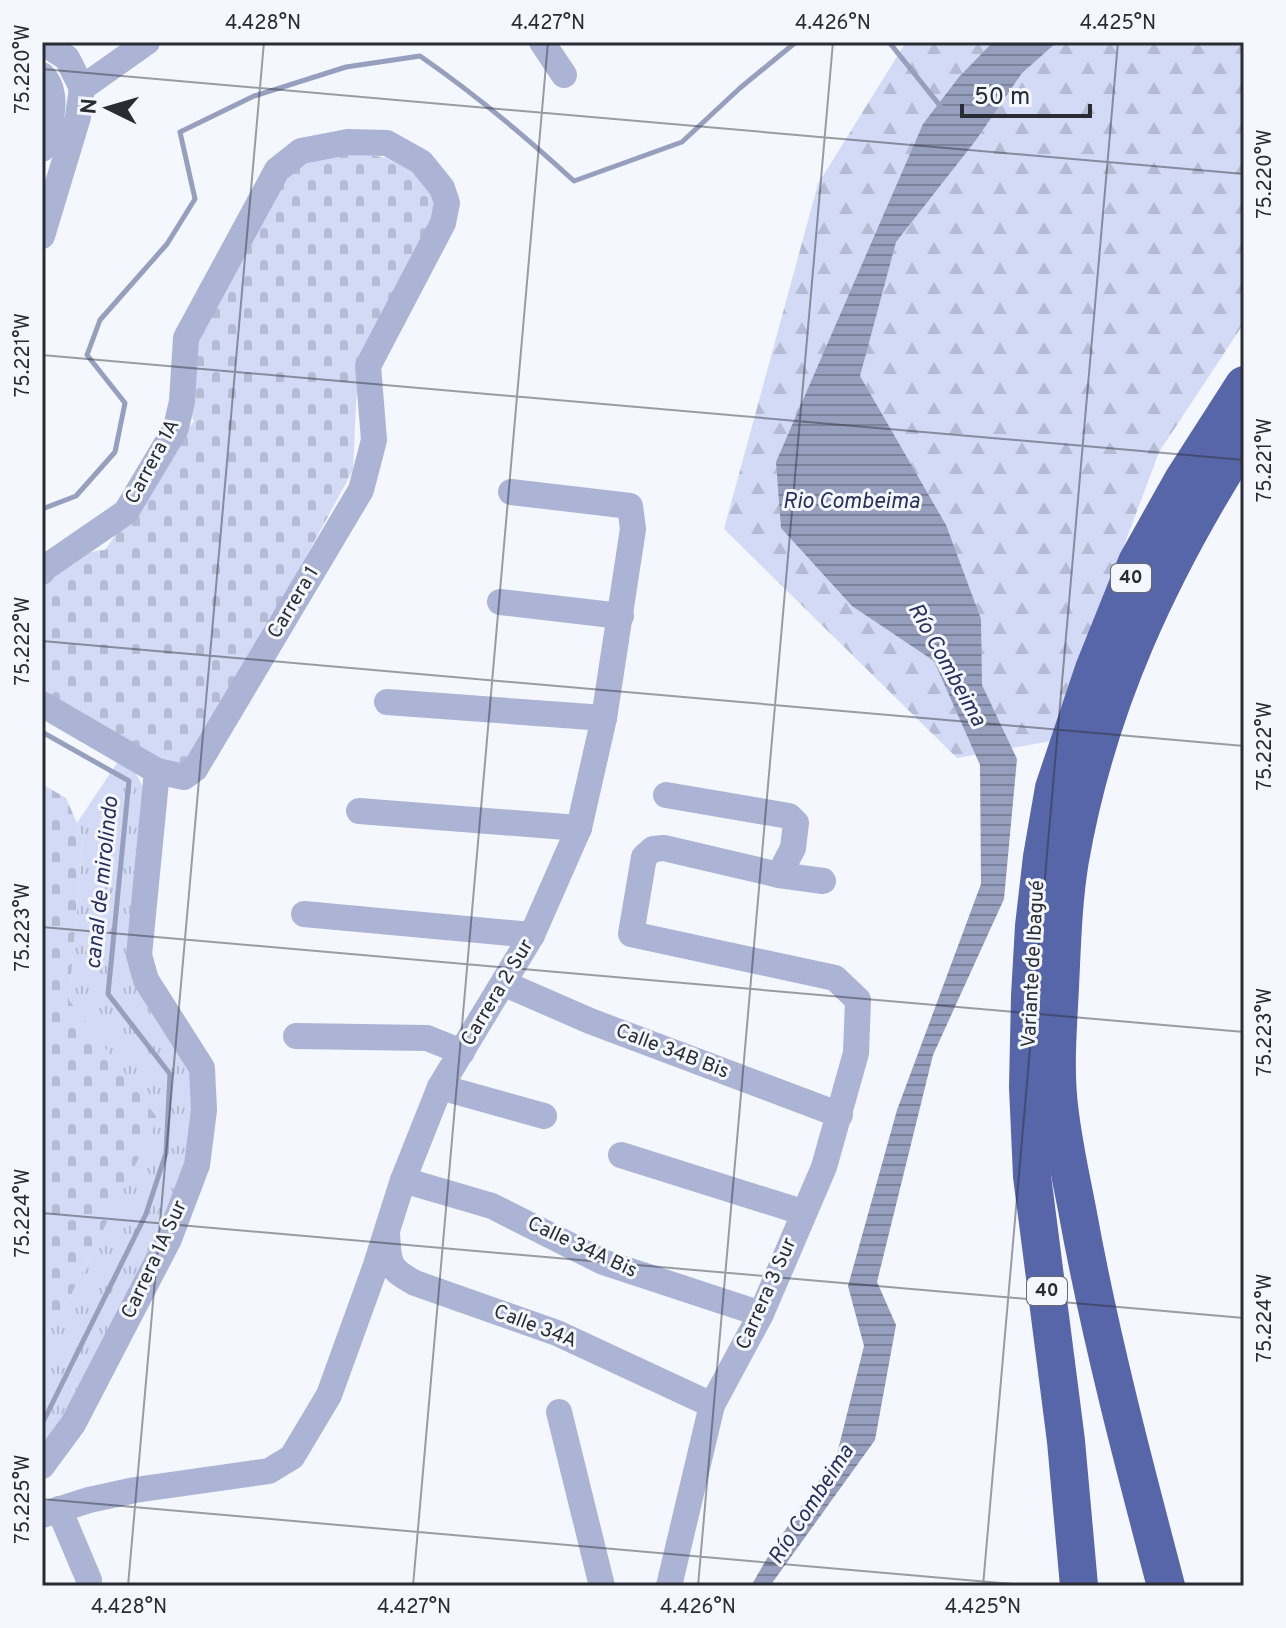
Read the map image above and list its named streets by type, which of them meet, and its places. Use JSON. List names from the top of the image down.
{
  "streets": {
    "highway": ["40", "Variante de Ibagué"],
    "street": [
      "Carrera 1A",
      "Carrera 1",
      "Carrera 2 Sur",
      "Calle 34B Bis",
      "Calle 34A Bis",
      "Carrera 1A Sur",
      "Carrera 3 Sur",
      "Calle 34A"
    ]
  },
  "crossings": [
    ["Carrera 1A", "Carrera 1"],
    ["Carrera 1", "Carrera 1A Sur"],
    ["Carrera 2 Sur", "Calle 34B Bis"],
    ["Carrera 2 Sur", "Calle 34A Bis"],
    ["Carrera 2 Sur", "Calle 34A"],
    ["Calle 34B Bis", "Carrera 3 Sur"],
    ["Calle 34A Bis", "Carrera 3 Sur"],
    ["Carrera 3 Sur", "Calle 34A"]
  ],
  "water": ["Rio Combeima", "Río Combeima", "canal de mirolindo"],
  "scale_bar": "50 m",
  "north": "left",
  "coordinates": [
    "4.428°N",
    "4.427°N",
    "4.426°N",
    "4.425°N",
    "75.220°W",
    "75.221°W",
    "75.222°W",
    "75.223°W",
    "75.224°W",
    "75.225°W"
  ]
}
